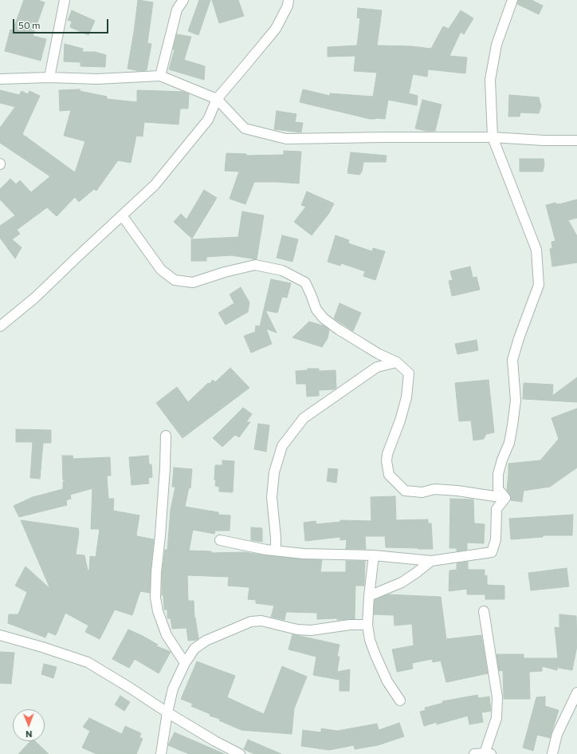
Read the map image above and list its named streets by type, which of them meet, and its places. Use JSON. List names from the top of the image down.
{
  "scale_bar": "50 m",
  "north": "bottom"
}
